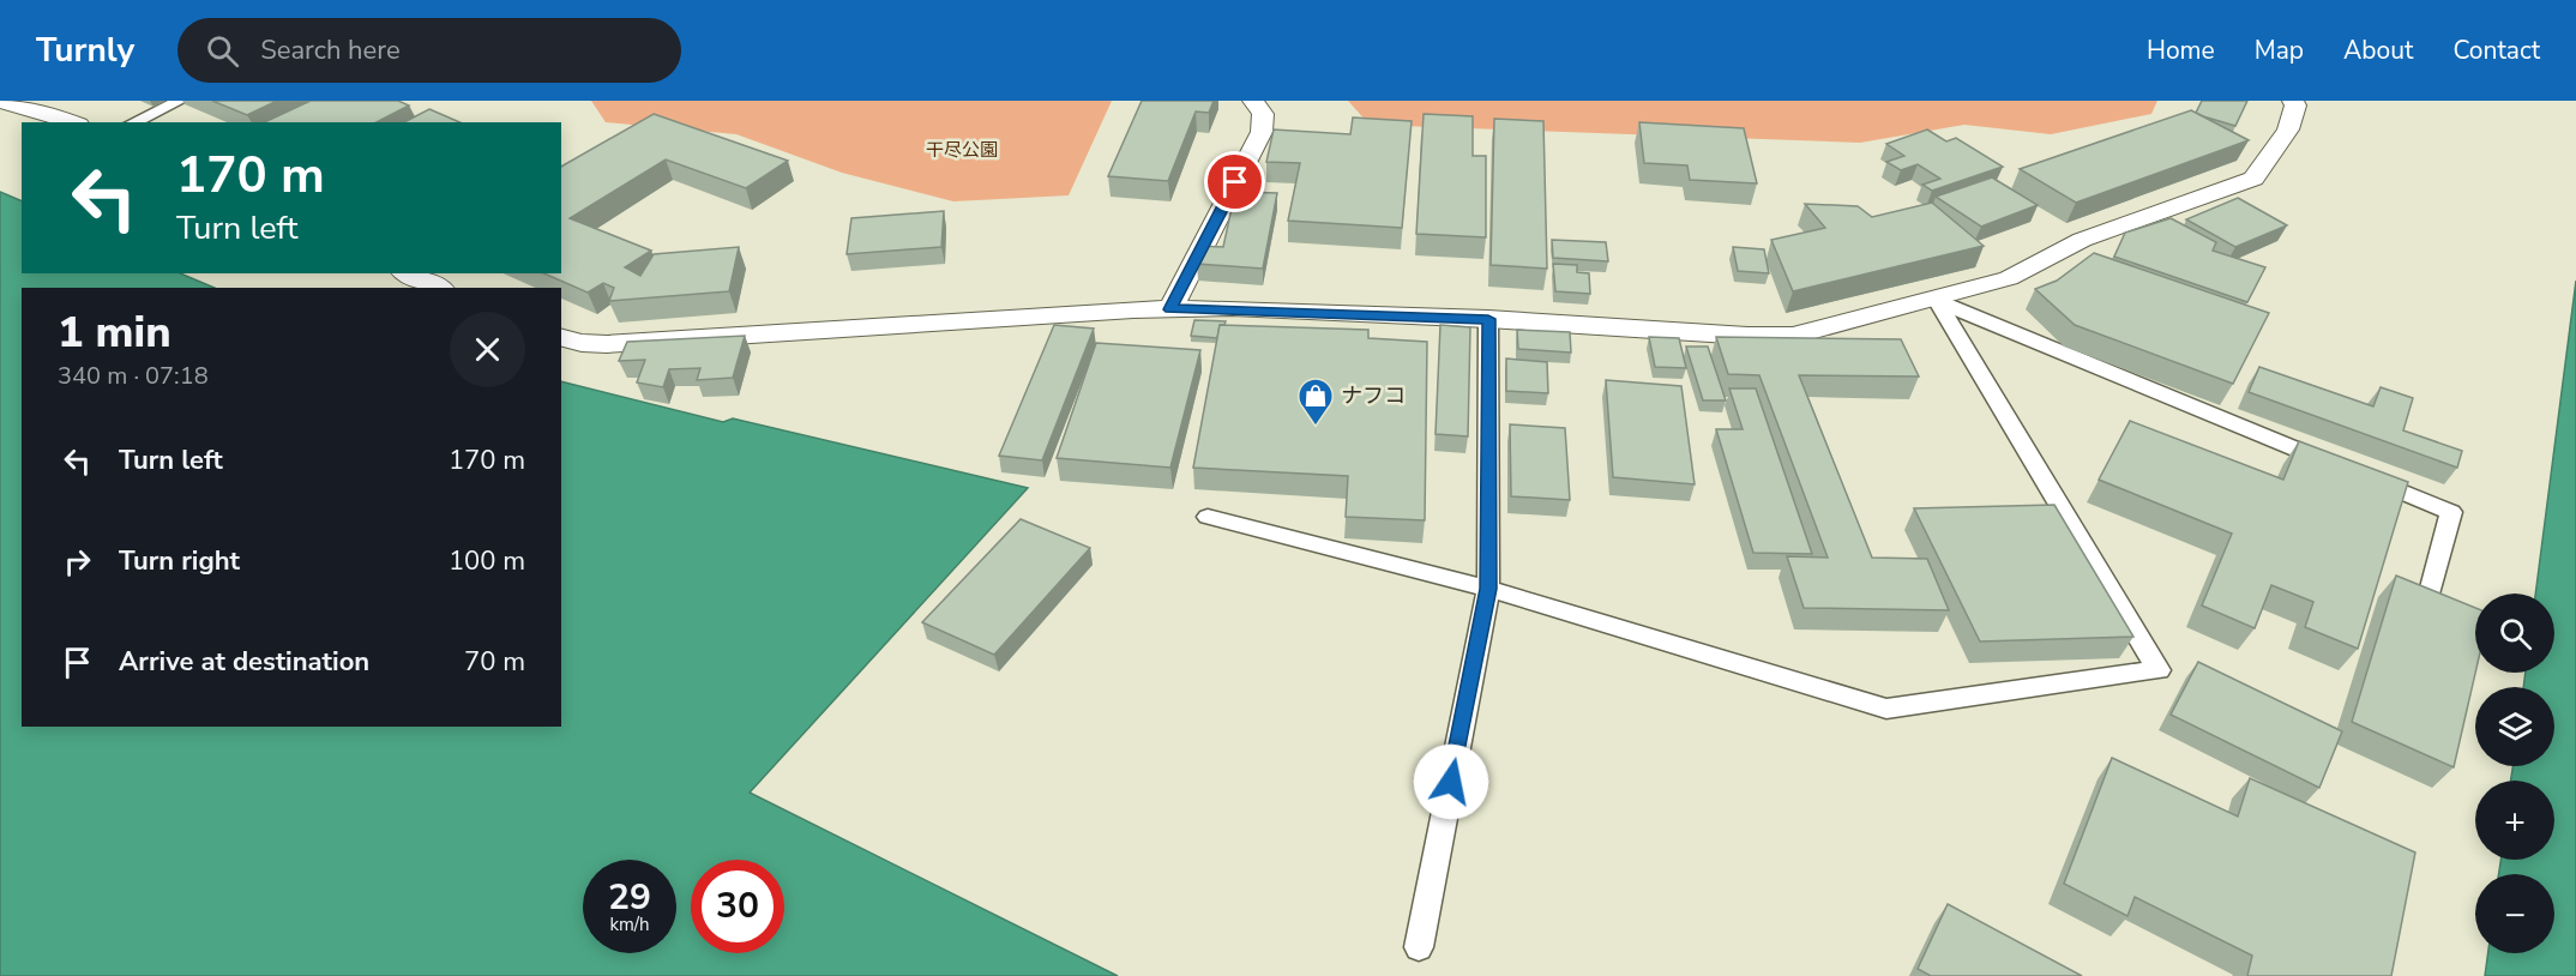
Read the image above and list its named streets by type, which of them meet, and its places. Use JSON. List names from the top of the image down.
{
  "parks": ["干尽公園"],
  "places": {
    "shop": ["ナフコ"]
  },
  "page": {
    "header": "Turnly",
    "search": "Search here",
    "nav": [
      "Home",
      "Map",
      "About",
      "Contact"
    ],
    "turn": ["170 m", "Turn left"],
    "heading": ["1 min", "340 m · 07:18"],
    "list": [
      {
        "name": "Turn left",
        "value": "170 m"
      },
      {
        "name": "Turn right",
        "value": "100 m"
      },
      {
        "name": "Arrive at destination",
        "value": "70 m"
      }
    ],
    "map_buttons": ["+", "−"],
    "speed": "29 km/h",
    "limit": "30"
  }
}
